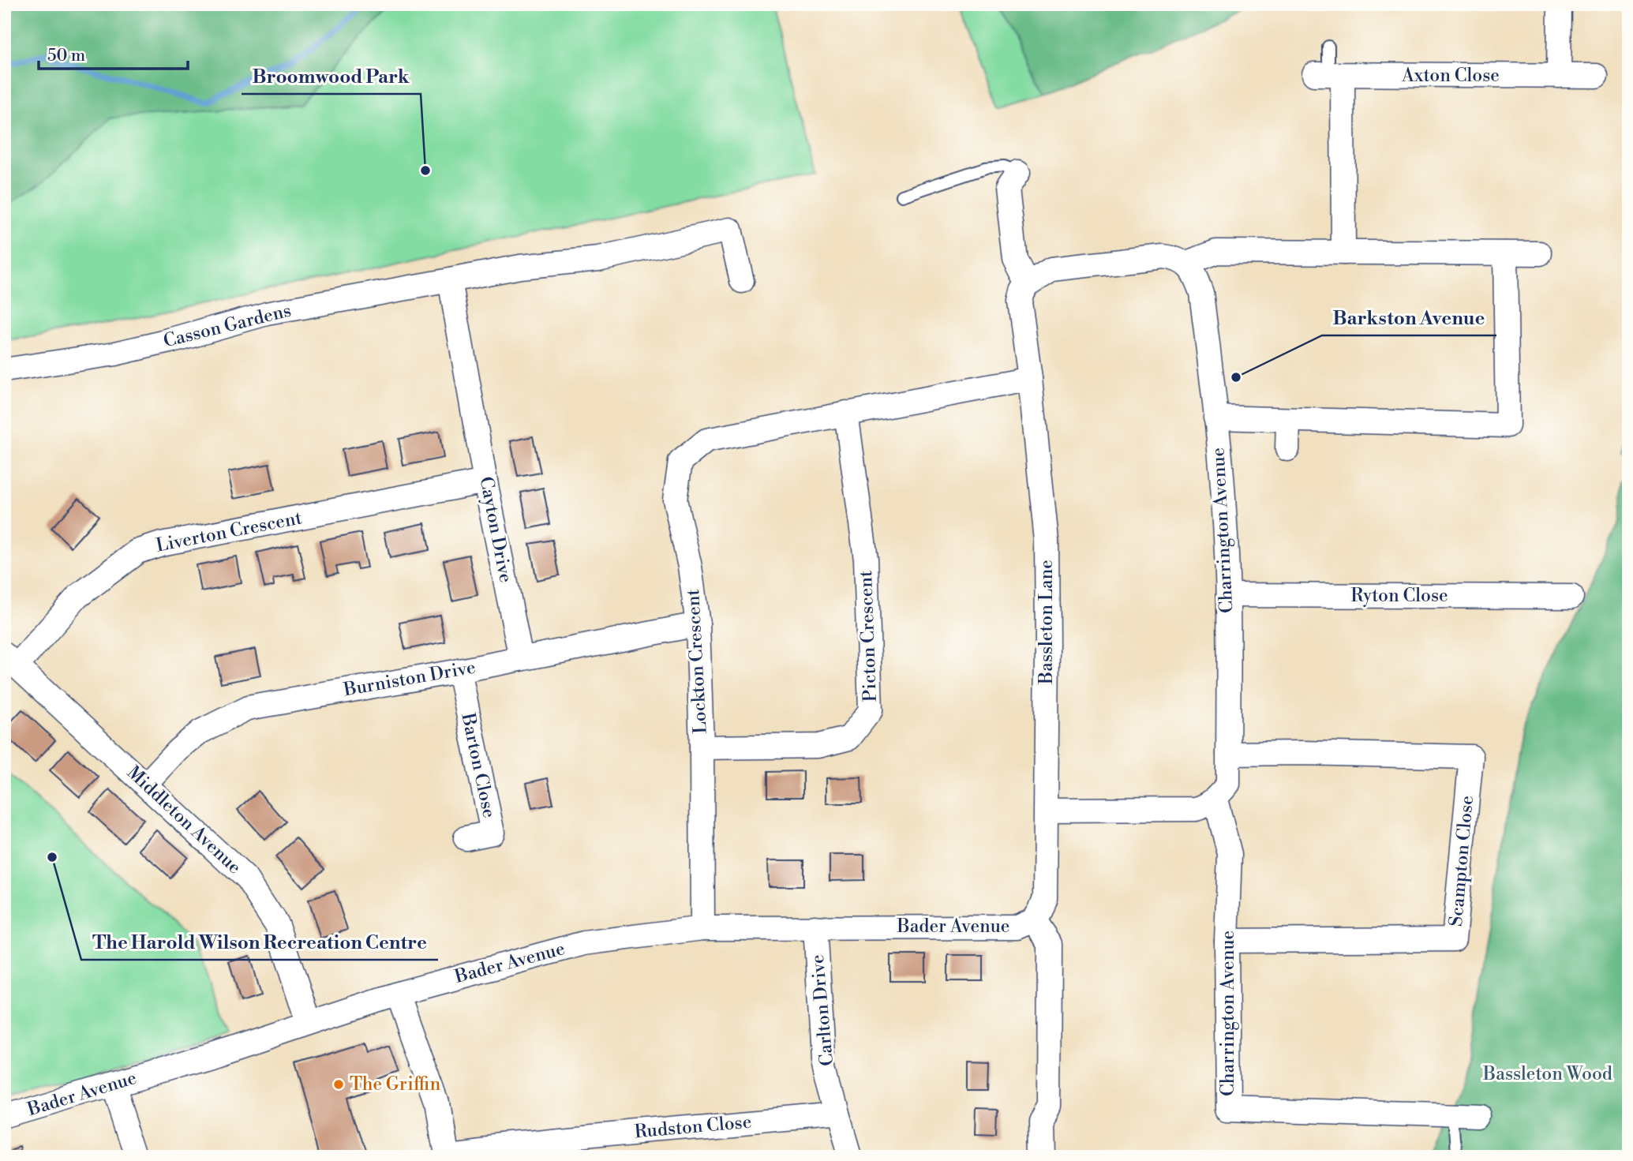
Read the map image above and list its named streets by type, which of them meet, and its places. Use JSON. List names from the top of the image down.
{
  "streets": {
    "street": [
      "Axton Close",
      "Casson Gardens",
      "Cayton Drive",
      "Charrington Avenue",
      "Liverton Crescent",
      "Ryton Close",
      "Bassleton Lane",
      "Picton Crescent",
      "Lockton Crescent",
      "Burniston Drive",
      "Barton Close",
      "Middleton Avenue",
      "Scampton Close",
      "Bader Avenue",
      "Carlton Drive",
      "Rudston Close"
    ]
  },
  "crossings": [
    ["Casson Gardens", "Cayton Drive"],
    ["Cayton Drive", "Liverton Crescent"],
    ["Cayton Drive", "Burniston Drive"],
    ["Charrington Avenue", "Ryton Close"],
    ["Charrington Avenue", "Scampton Close"],
    ["Liverton Crescent", "Middleton Avenue"],
    ["Bassleton Lane", "Lockton Crescent"],
    ["Bassleton Lane", "Bader Avenue"],
    ["Picton Crescent", "Lockton Crescent"],
    ["Lockton Crescent", "Burniston Drive"],
    ["Lockton Crescent", "Bader Avenue"],
    ["Burniston Drive", "Barton Close"],
    ["Burniston Drive", "Middleton Avenue"],
    ["Middleton Avenue", "Bader Avenue"],
    ["Bader Avenue", "Carlton Drive"],
    ["Carlton Drive", "Rudston Close"]
  ],
  "parks": ["Bassleton Wood"],
  "places": [
    "Broomwood Park",
    "Barkston Avenue",
    "The Harold Wilson Recreation Centre",
    "The Griffin"
  ],
  "scale_bar": "50 m"
}
